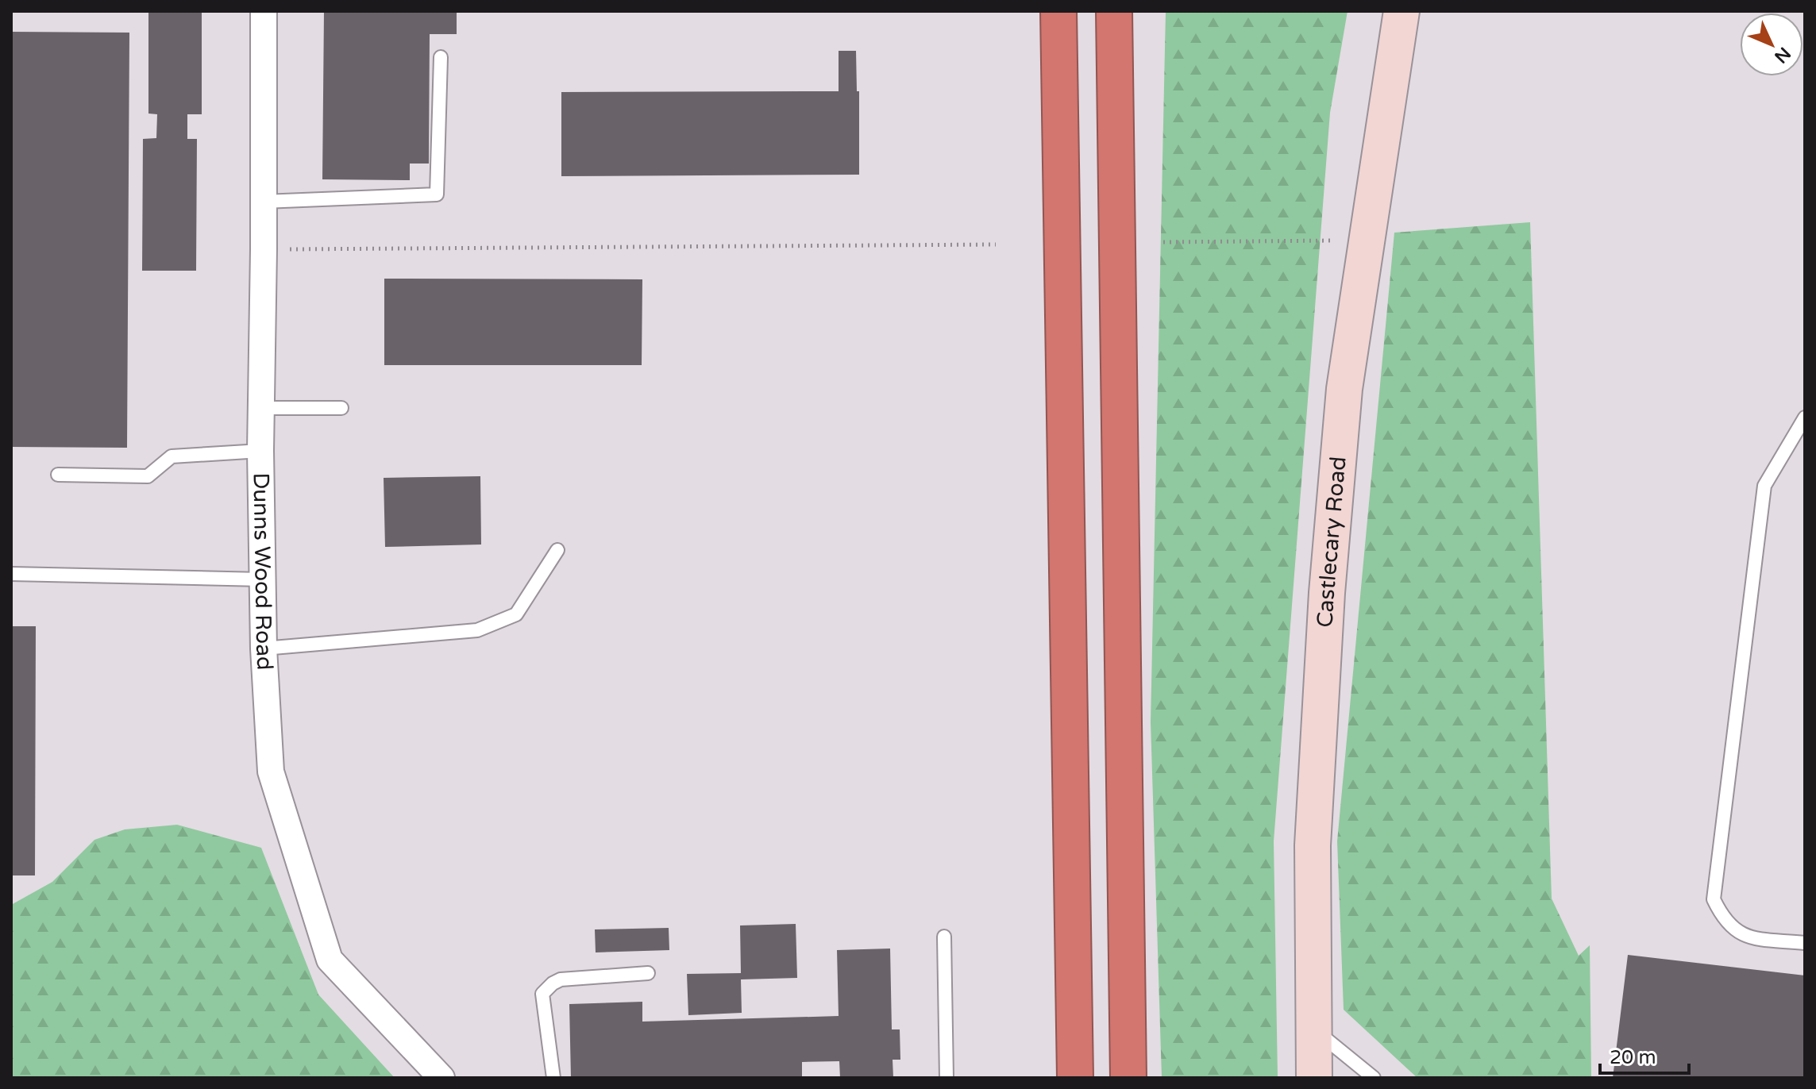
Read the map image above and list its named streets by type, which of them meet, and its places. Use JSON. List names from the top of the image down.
{
  "streets": {
    "main road": ["Castlecary Road"],
    "street": ["Dunns Wood Road"]
  },
  "scale_bar": "20 m",
  "north": "bottom right"
}
